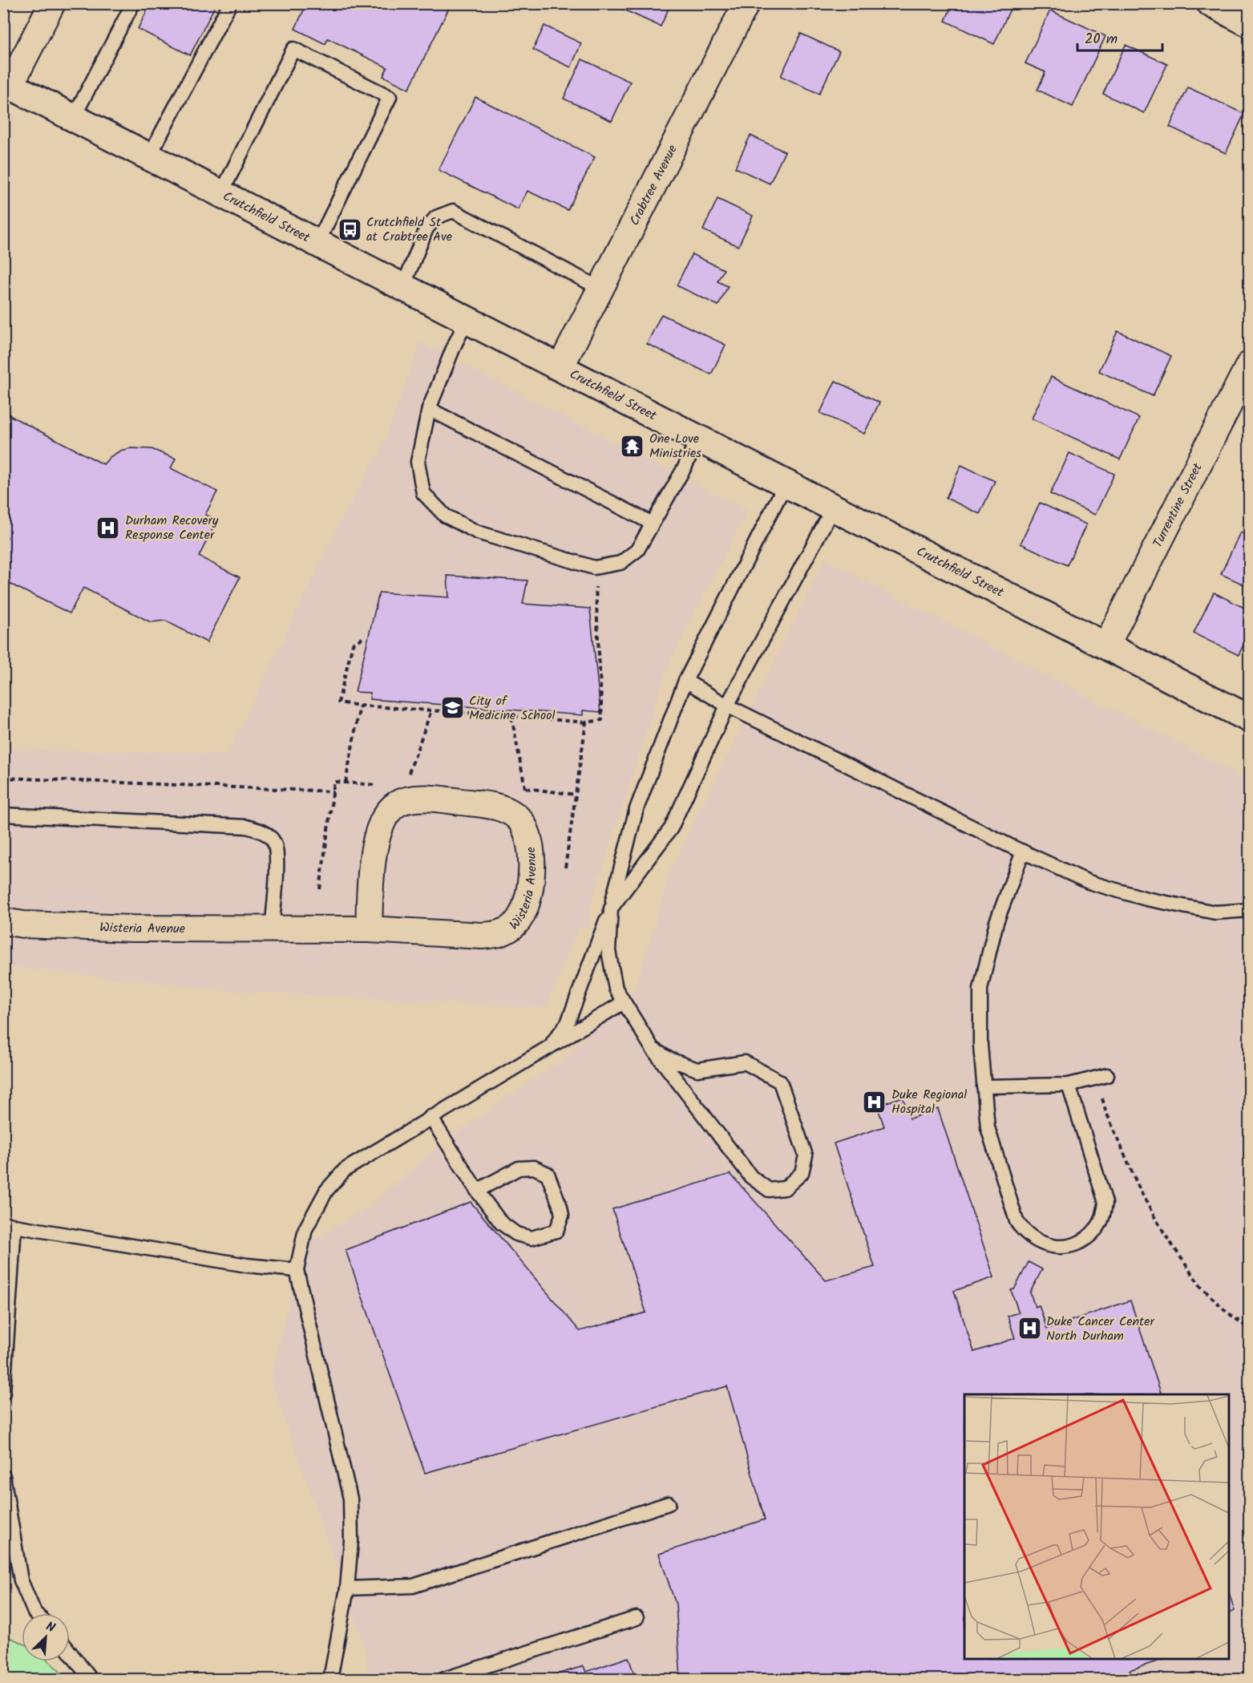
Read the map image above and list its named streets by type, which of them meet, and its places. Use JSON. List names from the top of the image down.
{
  "streets": {
    "street": [
      "Crabtree Avenue",
      "Crutchfield Street",
      "Turrentine Street",
      "Wisteria Avenue"
    ]
  },
  "crossings": [
    ["Crabtree Avenue", "Crutchfield Street"],
    ["Crutchfield Street", "Turrentine Street"]
  ],
  "places": {
    "bus stop": ["Crutchfield St at Crabtree Ave"],
    "temple": ["One Love Ministries"],
    "hospital": ["Durham Recovery Response Center", "Duke Regional Hospital", "Duke Cancer Center North Durham"],
    "school or university": ["City of Medicine School"]
  },
  "scale_bar": "20 m",
  "north": "top right"
}
